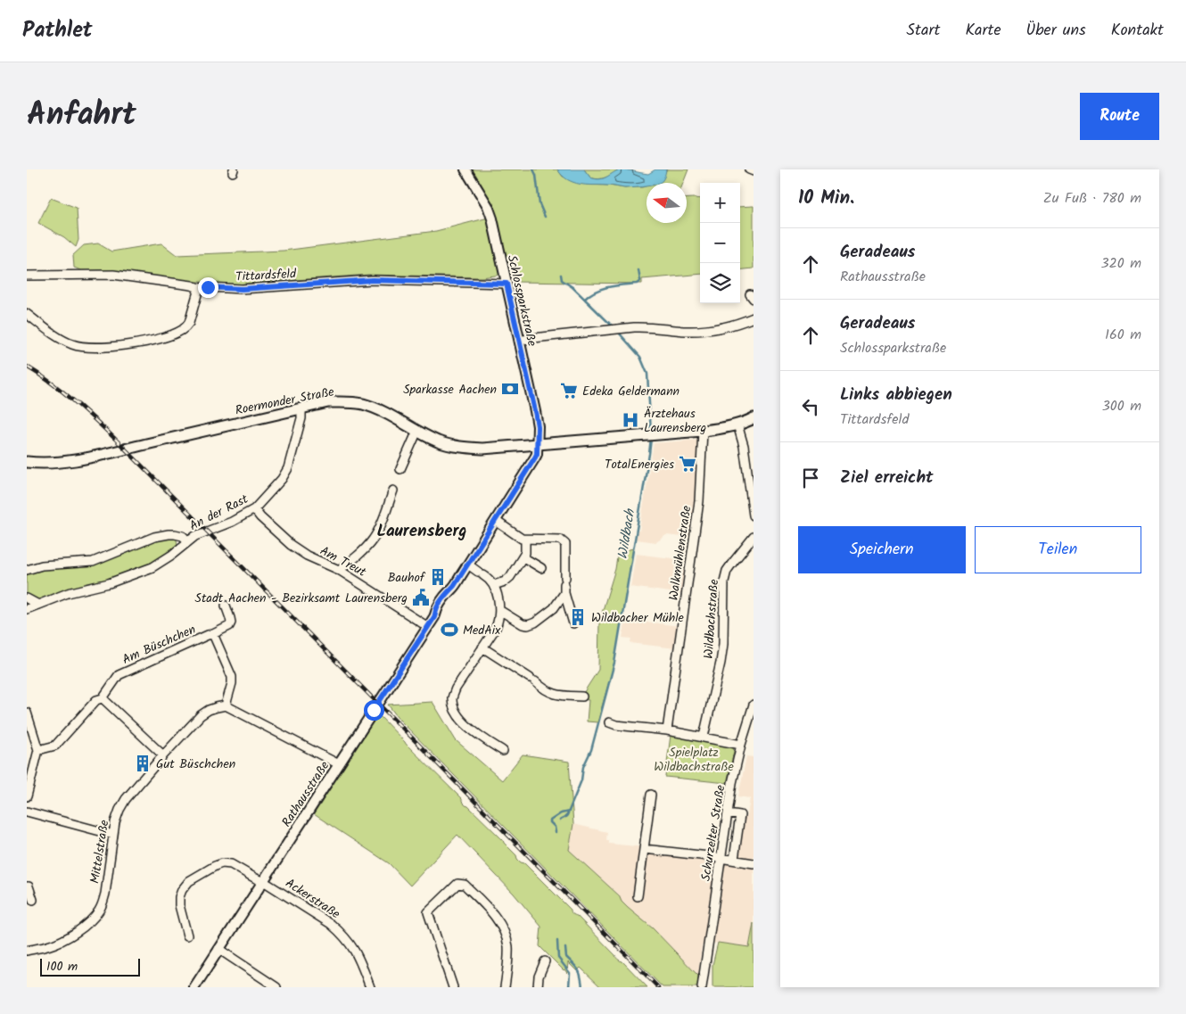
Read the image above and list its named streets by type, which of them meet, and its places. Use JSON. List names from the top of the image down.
{
  "streets": {
    "main road": ["Roermonder Straße"],
    "street": [
      "Tittardsfeld",
      "Schlossparkstraße",
      "An der Rast",
      "Walkmühlenstraße",
      "Am Treut",
      "Wildbachstraße",
      "Am Büschchen",
      "Rathausstraße",
      "Schurzelter Straße",
      "Mittelstraße",
      "Ackerstraße"
    ]
  },
  "crossings": [
    ["Tittardsfeld", "Schlossparkstraße"],
    ["Schlossparkstraße", "Roermonder Straße"],
    ["Schlossparkstraße", "Rathausstraße"],
    ["Roermonder Straße", "An der Rast"],
    ["Roermonder Straße", "Walkmühlenstraße"],
    ["Roermonder Straße", "Rathausstraße"],
    ["An der Rast", "Am Treut"],
    ["Am Treut", "Rathausstraße"],
    ["Am Büschchen", "Mittelstraße"],
    ["Rathausstraße", "Ackerstraße"]
  ],
  "districts": ["Laurensberg"],
  "water": ["Wildbach"],
  "parks": ["Spielplatz Wildbachstraße"],
  "places": {
    "bank": ["Sparkasse Aachen"],
    "supermarket": ["Edeka Geldermann", "TotalEnergies"],
    "hospital": ["Ärztehaus Laurensberg"],
    "building": ["Bauhof", "Wildbacher Mühle", "Gut Büschchen"],
    "public building": ["Stadt Aachen - Bezirksamt Laurensberg"],
    "sports": ["MedAix"]
  },
  "scale_bar": "100 m",
  "north": "left",
  "page": {
    "header": "Pathlet",
    "nav": [
      "Start",
      "Karte",
      "Über uns",
      "Kontakt"
    ],
    "title": "Anfahrt",
    "buttons": [
      "Route",
      ["Speichern", "Teilen"]
    ],
    "heading": ["10 Min.", "Zu Fuß · 780 m"],
    "map_buttons": ["+", "−"],
    "list": [
      ["Geradeaus", "Rathausstraße", "320 m"],
      ["Geradeaus", "Schlossparkstraße", "160 m"],
      ["Links abbiegen", "Tittardsfeld", "300 m"],
      "Ziel erreicht"
    ],
    "scale": "100 m"
  }
}
